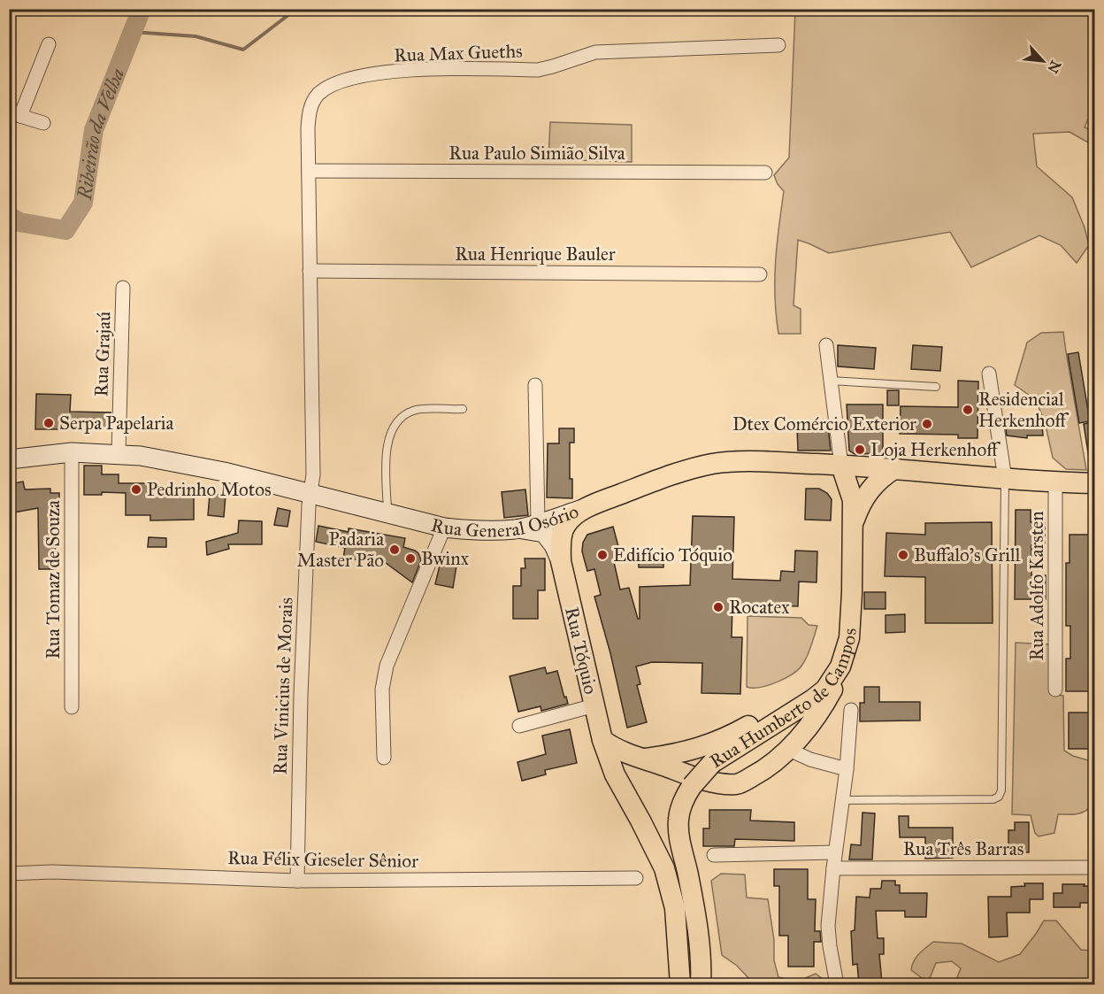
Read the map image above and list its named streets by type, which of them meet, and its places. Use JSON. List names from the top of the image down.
{
  "streets": {
    "main road": ["Rua General Osório", "Rua Tóquio", "Rua Humberto de Campos"],
    "street": [
      "Rua Max Gueths",
      "Rua Paulo Simião Silva",
      "Rua Henrique Bauler",
      "Rua Grajaú",
      "Rua Tomaz de Souza",
      "Rua Adolfo Karsten",
      "Rua Vinicius de Morais",
      "Rua Três Barras",
      "Rua Félix Gieseler Sênior"
    ]
  },
  "crossings": [
    ["Rua Max Gueths", "Rua Paulo Simião Silva"],
    ["Rua Max Gueths", "Rua Henrique Bauler"],
    ["Rua Max Gueths", "Rua General Osório"],
    ["Rua Max Gueths", "Rua Vinicius de Morais"],
    ["Rua Grajaú", "Rua General Osório"],
    ["Rua General Osório", "Rua Tomaz de Souza"],
    ["Rua General Osório", "Rua Adolfo Karsten"],
    ["Rua General Osório", "Rua Tóquio"],
    ["Rua General Osório", "Rua Vinicius de Morais"],
    ["Rua General Osório", "Rua Humberto de Campos"],
    ["Rua Vinicius de Morais", "Rua Félix Gieseler Sênior"]
  ],
  "water": ["Ribeirão da Velha"],
  "places": [
    "Residencial Herkenhoff",
    "Serpa Papelaria",
    "Dtex Comércio Exterior",
    "Loja Herkenhoff",
    "Pedrinho Motos",
    "Padaria Master Pão",
    "Edifício Tóquio",
    "Buffalo's Grill",
    "Bwinx",
    "Rocatex"
  ],
  "north": "bottom right"
}
